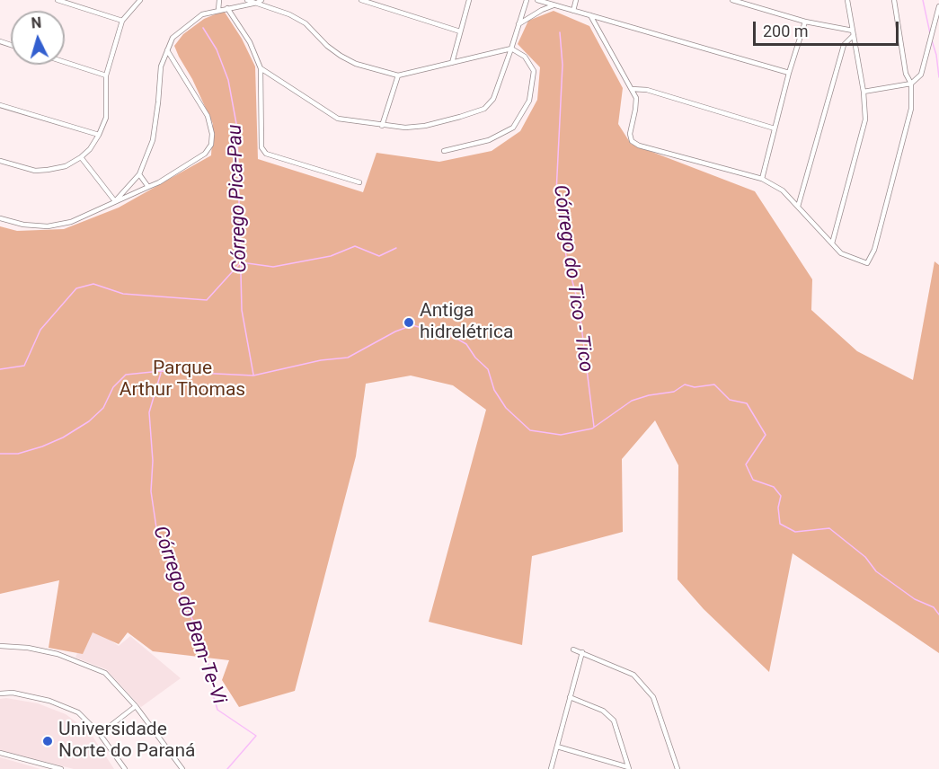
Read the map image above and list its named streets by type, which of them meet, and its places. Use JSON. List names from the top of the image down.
{
  "water": ["Córrego Pica-Pau", "Córrego do Tico - Tico", "Córrego do Bem-Te-Vi"],
  "parks": ["Parque Arthur Thomas"],
  "places": ["Antiga hidrelétrica", "Universidade Norte do Paraná"],
  "scale_bar": "200 m",
  "north": "top"
}
